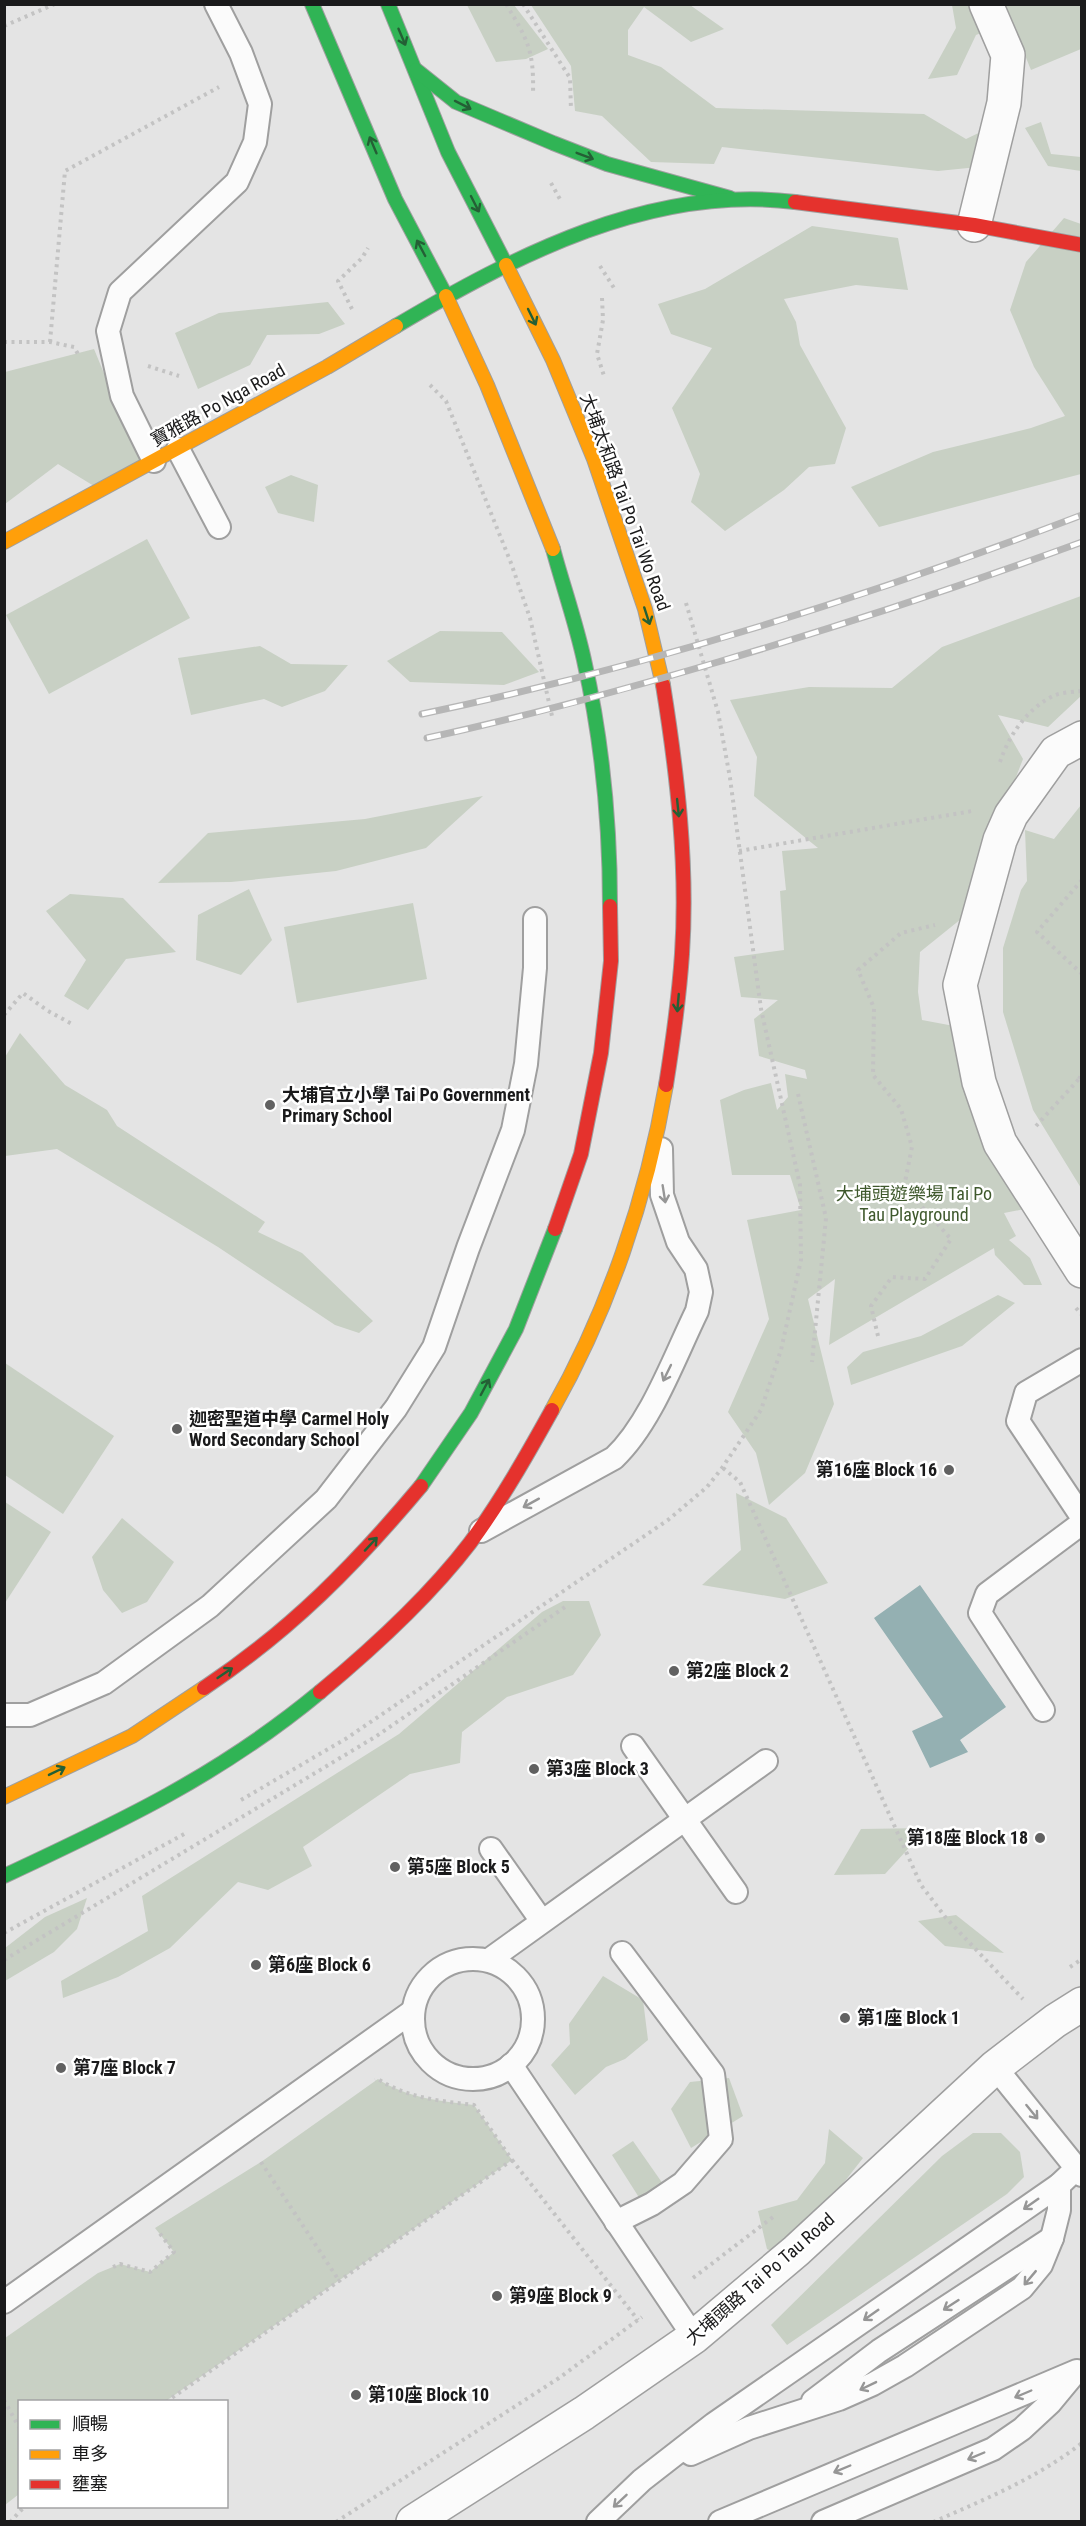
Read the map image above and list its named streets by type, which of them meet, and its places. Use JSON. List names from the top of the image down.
{
  "streets": {
    "main road": ["寶雅路 Po Nga Road", "大埔太和路 Tai Po Tai Wo Road"],
    "street": ["大埔頭路 Tai Po Tau Road"]
  },
  "crossings": [
    ["寶雅路 Po Nga Road", "大埔太和路 Tai Po Tai Wo Road"]
  ],
  "one_way": ["大埔太和路 Tai Po Tai Wo Road"],
  "parks": ["大埔頭遊樂場 Tai Po Tau Playground"],
  "places": [
    "大埔官立小學 Tai Po Government Primary School",
    "迦密聖道中學 Carmel Holy Word Secondary School",
    "第16座 Block 16",
    "第2座 Block 2",
    "第3座 Block 3",
    "第18座 Block 18",
    "第5座 Block 5",
    "第6座 Block 6",
    "第1座 Block 1",
    "第7座 Block 7",
    "第9座 Block 9",
    "第10座 Block 10"
  ],
  "legend": ["順暢", "車多", "壅塞"]
}
